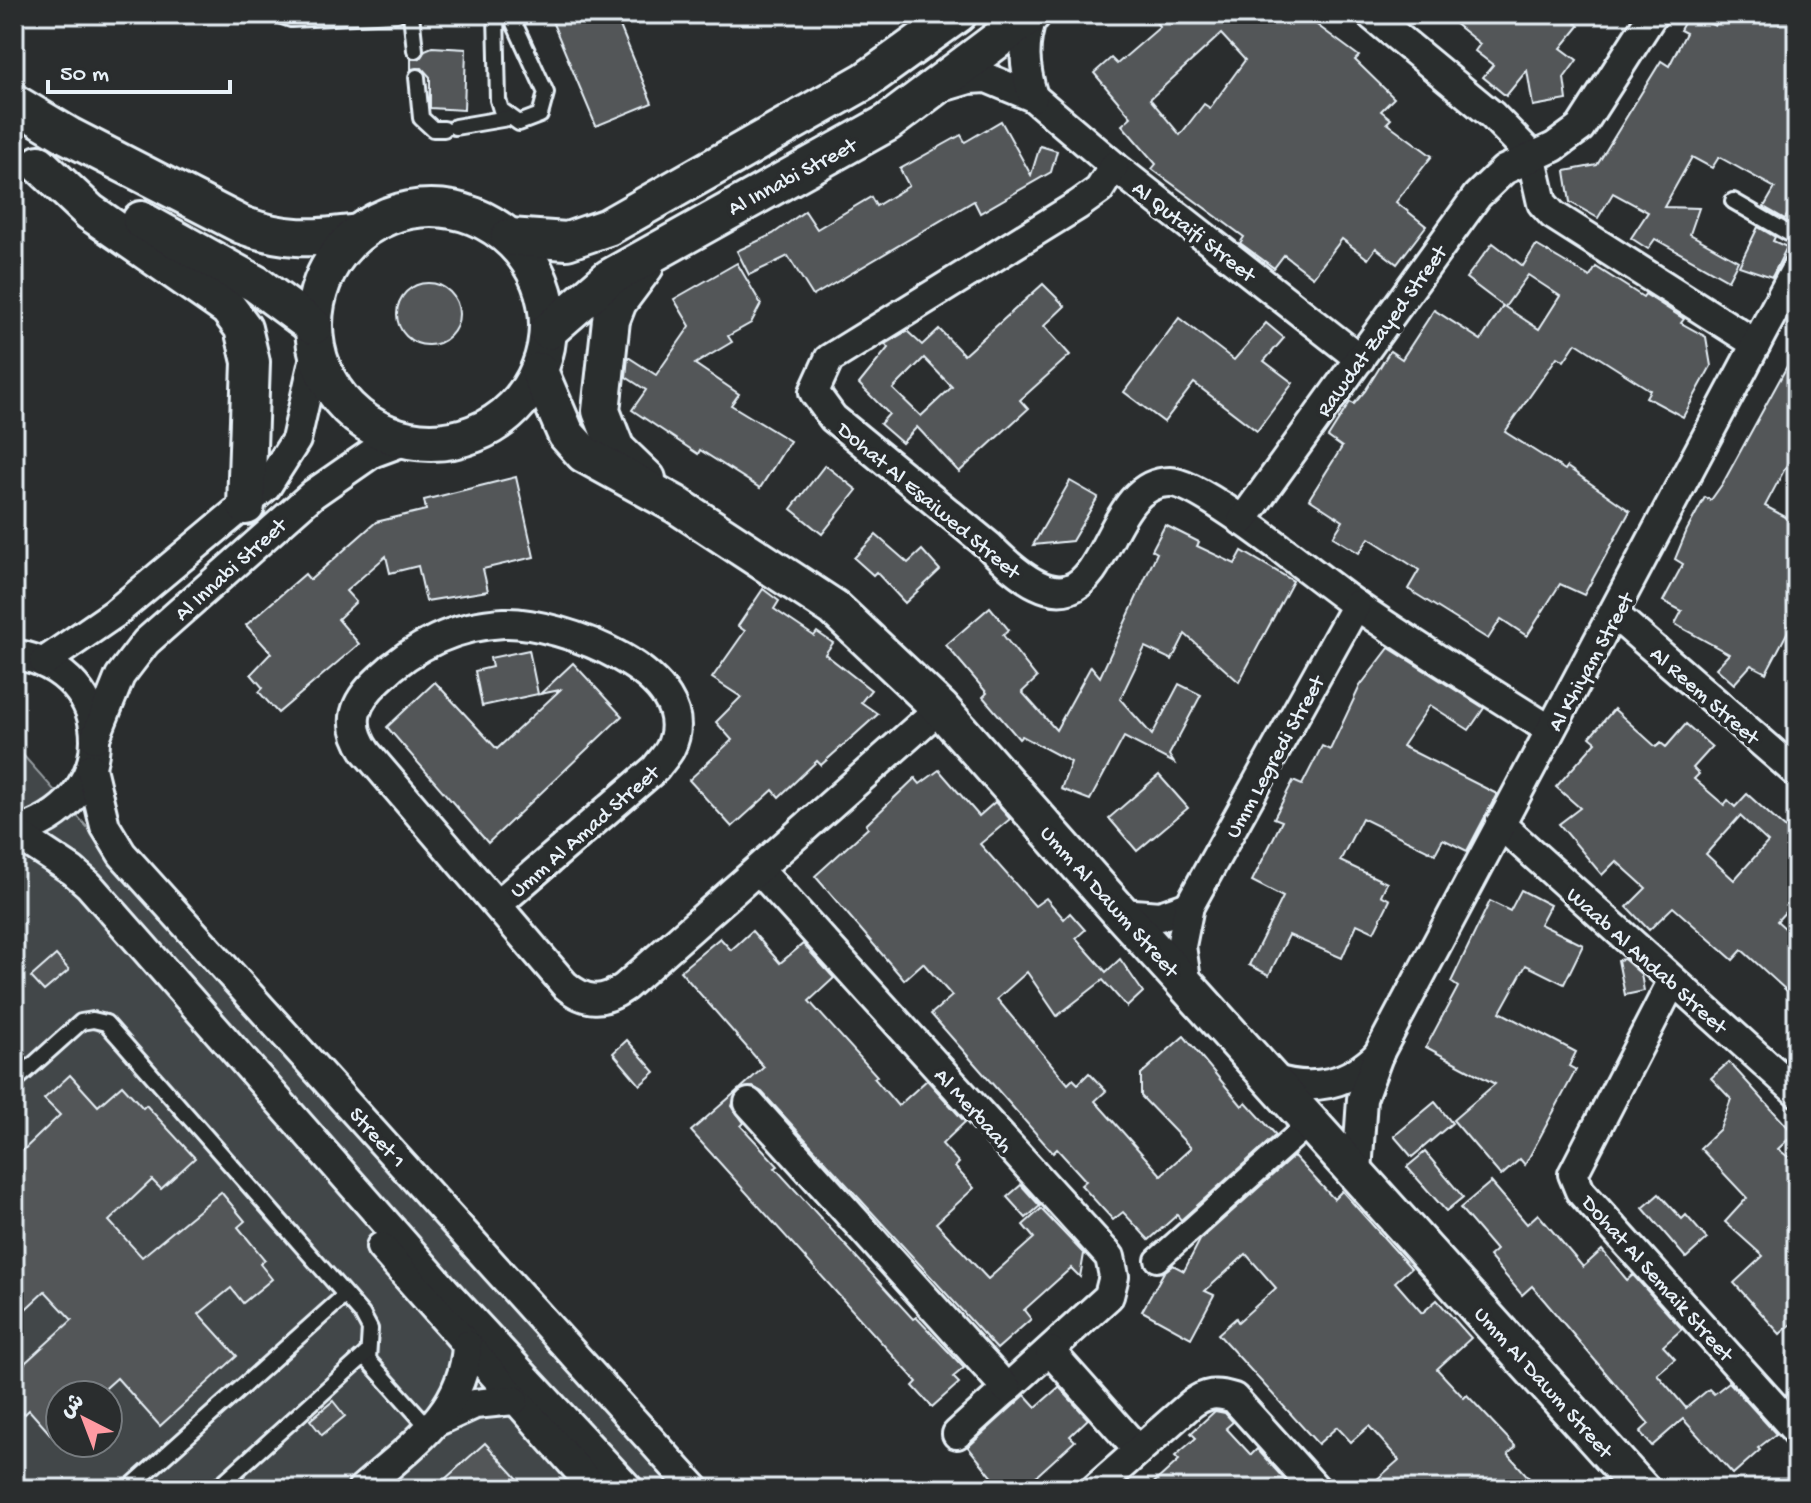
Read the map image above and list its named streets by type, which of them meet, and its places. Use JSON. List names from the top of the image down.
{
  "streets": {
    "street": [
      "Al Innabi Street",
      "Al Qutaifi Street",
      "Rawdat Zayed Street",
      "Dohat Al Esaiwed Street",
      "Al Khiyam Street",
      "Al Reem Street",
      "Umm Legredi Street",
      "Umm Al Amad Street",
      "Umm Al Dawm Street",
      "Waab Al Andab Street",
      "Al Merbaah",
      "Street 1",
      "Dohat Al Semaik Street"
    ]
  },
  "crossings": [
    ["Al Innabi Street", "Al Qutaifi Street"],
    ["Al Innabi Street", "Umm Al Dawm Street"],
    ["Al Qutaifi Street", "Rawdat Zayed Street"],
    ["Al Qutaifi Street", "Dohat Al Esaiwed Street"],
    ["Rawdat Zayed Street", "Dohat Al Esaiwed Street"],
    ["Dohat Al Esaiwed Street", "Al Khiyam Street"],
    ["Dohat Al Esaiwed Street", "Umm Legredi Street"],
    ["Al Khiyam Street", "Al Reem Street"],
    ["Al Khiyam Street", "Umm Al Dawm Street"],
    ["Al Khiyam Street", "Waab Al Andab Street"],
    ["Umm Legredi Street", "Umm Al Dawm Street"],
    ["Umm Al Amad Street", "Umm Al Dawm Street"],
    ["Umm Al Amad Street", "Al Merbaah"],
    ["Waab Al Andab Street", "Dohat Al Semaik Street"]
  ],
  "scale_bar": "50 m",
  "north": "top left"
}
